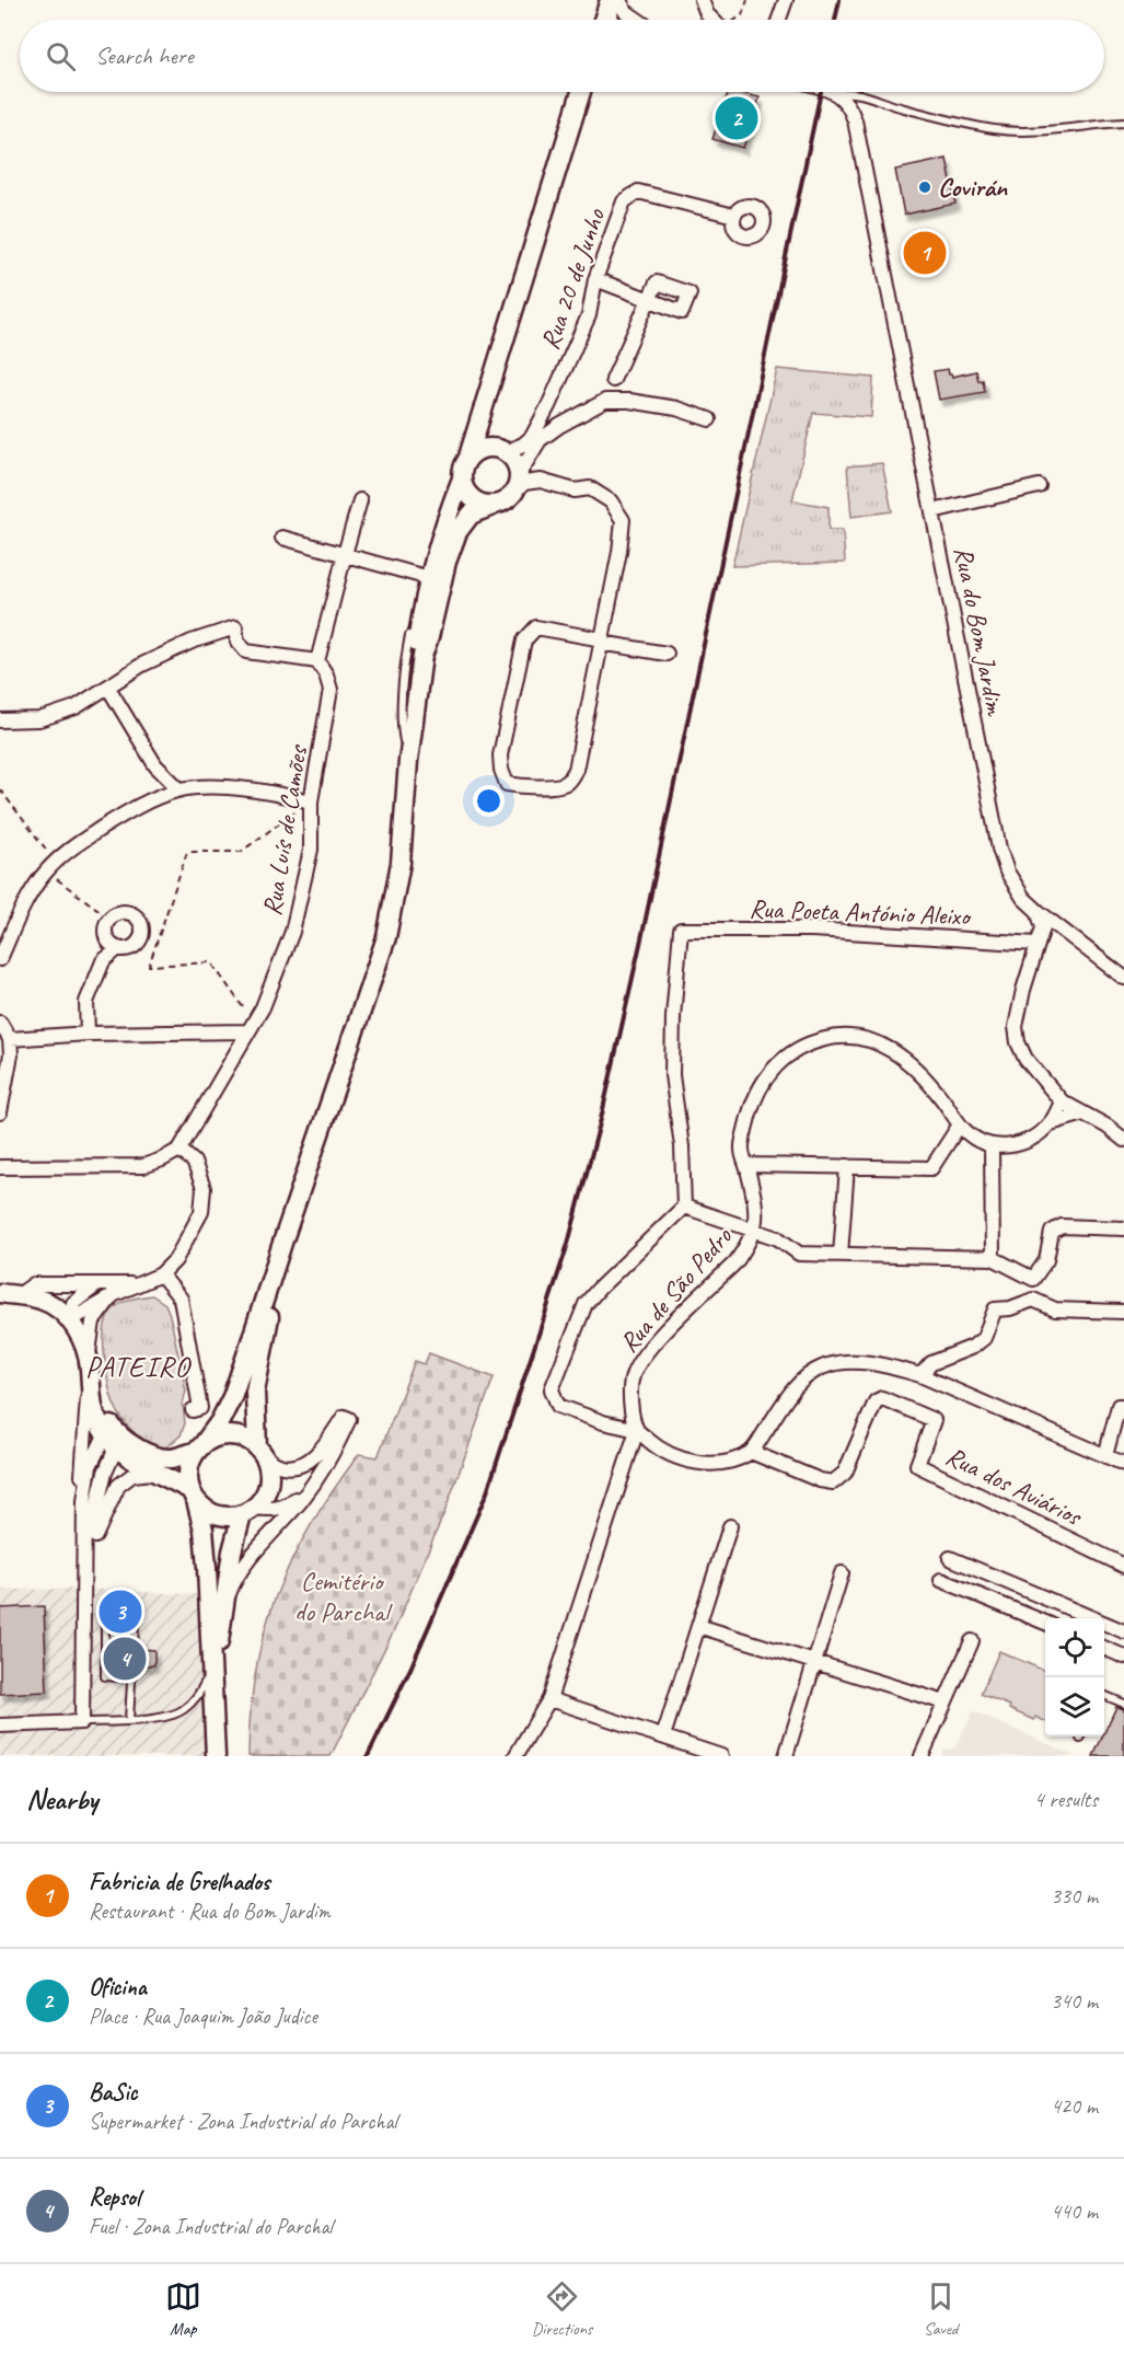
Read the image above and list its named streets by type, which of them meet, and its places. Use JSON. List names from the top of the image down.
{
  "streets": {
    "street": [
      "Rua 20 de Junho",
      "Rua do Bom Jardim",
      "Rua Luís de Camões",
      "Rua Poeta António Aleixo",
      "Rua de São Pedro",
      "Rua dos Aviários"
    ]
  },
  "districts": ["PATEIRO"],
  "parks": ["Cemitério do Parchal"],
  "places": ["Covirán"],
  "page": {
    "search": "Search here",
    "pins": [
      "2",
      "1",
      "3",
      "4"
    ],
    "heading": ["Nearby", "4 results"],
    "list": [
      {
        "mark": "1",
        "name": "Fabricia de Grelhados",
        "note": "Restaurant · Rua do Bom Jardim",
        "value": "330 m"
      },
      {
        "mark": "2",
        "name": "Oficina",
        "note": "Place · Rua Joaquim João Judice",
        "value": "340 m"
      },
      {
        "mark": "3",
        "name": "BaSic",
        "note": "Supermarket · Zona Industrial do Parchal",
        "value": "420 m"
      },
      {
        "mark": "4",
        "name": "Repsol",
        "note": "Fuel · Zona Industrial do Parchal",
        "value": "440 m"
      }
    ],
    "nav": ["Map", "Directions", "Saved"]
  }
}
